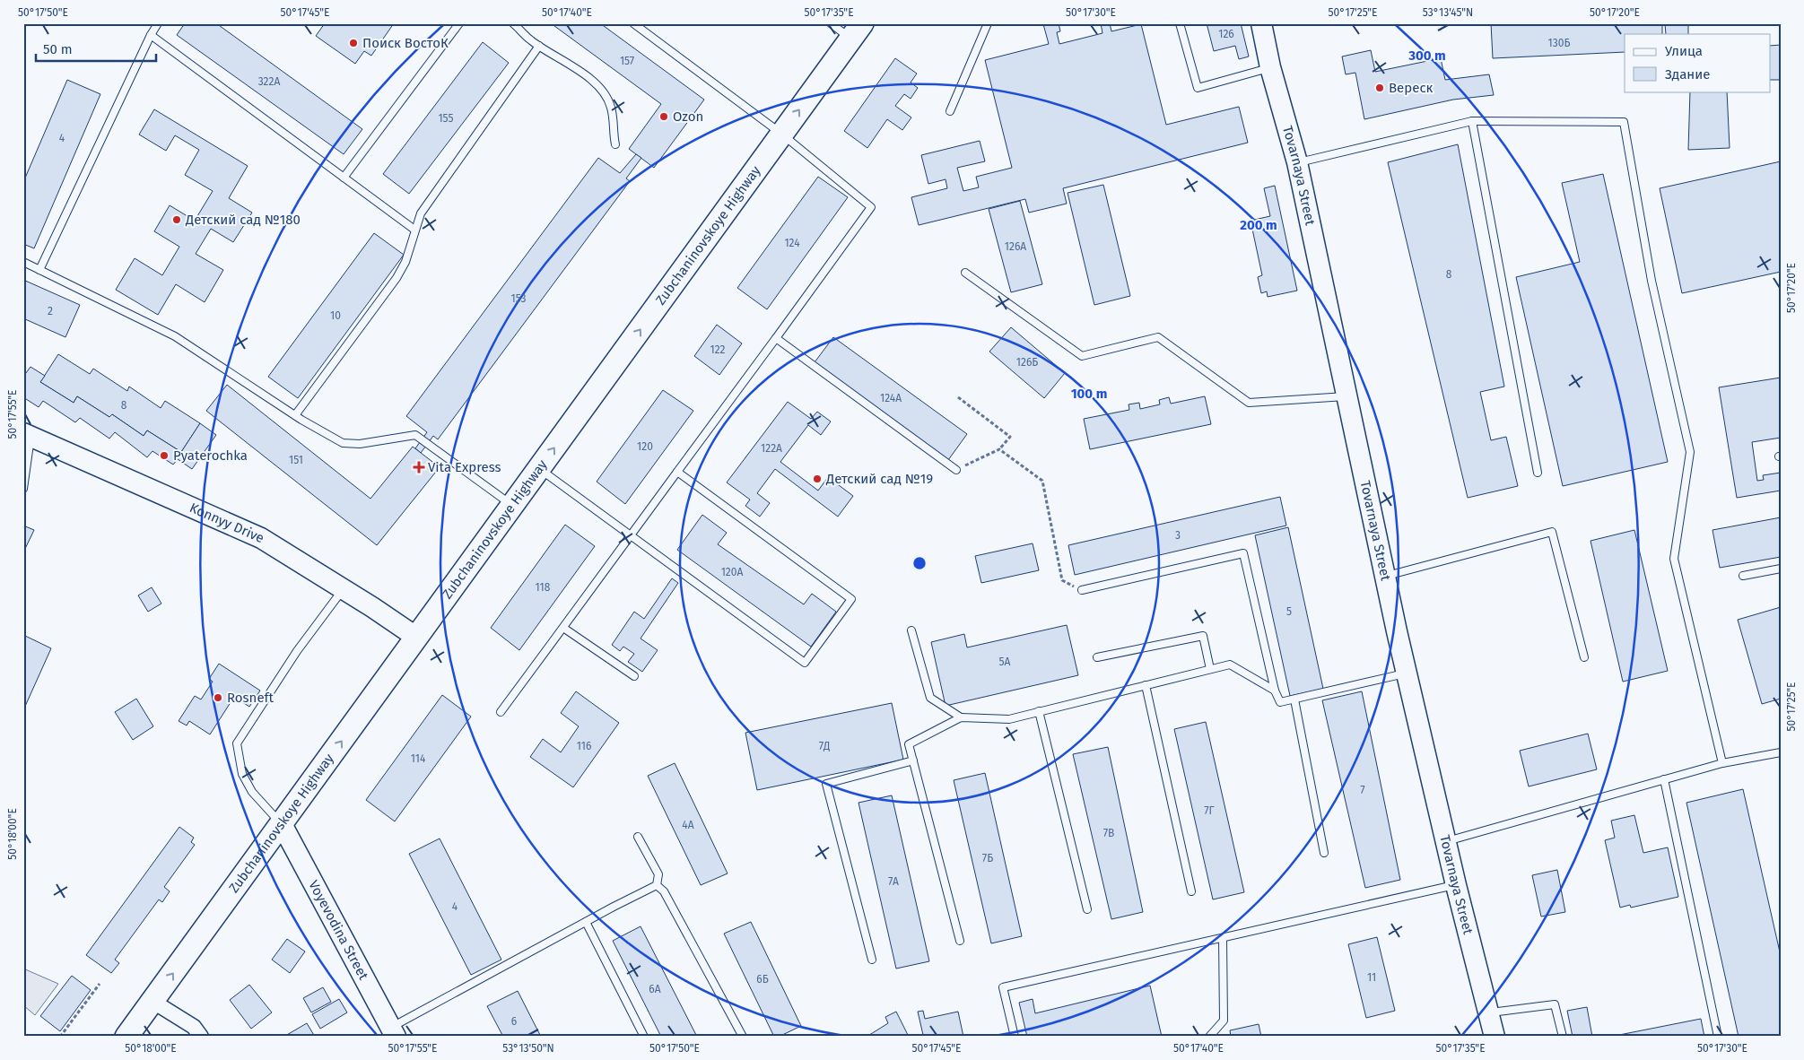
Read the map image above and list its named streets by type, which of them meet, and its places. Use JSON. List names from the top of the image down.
{
  "streets": {
    "main road": ["Zubchaninovskoye Highway"],
    "street": ["Tovarnaya Street", "Konnyy Drive", "Voyevodina Street"]
  },
  "crossings": [
    ["Zubchaninovskoye Highway", "Konnyy Drive"],
    ["Zubchaninovskoye Highway", "Voyevodina Street"]
  ],
  "one_way": ["Zubchaninovskoye Highway"],
  "places": {
    "other": [
      "Поиск ВостоК",
      "Вереск",
      "Ozon",
      "Детский сад №180",
      "Pyaterochka",
      "Детский сад №19",
      "Rosneft"
    ],
    "health": ["Vita Express"]
  },
  "house_numbers": [
    "126",
    "130Б",
    "157",
    "322А",
    "155",
    "4",
    "124",
    "126А",
    "8",
    "153",
    "2",
    "10",
    "122",
    "126Б",
    "124А",
    "8",
    "120",
    "122А",
    "151",
    "3",
    "120А",
    "118",
    "5",
    "5А",
    "116",
    "7Д",
    "114",
    "7",
    "7Г",
    "4А",
    "7В",
    "7Б",
    "7А",
    "4",
    "11",
    "6Б",
    "6А",
    "6"
  ],
  "legend": ["Улица", "Здание"],
  "scale_bar": "50 m",
  "coordinates": [
    "50°17'50\"E",
    "50°17'45\"E",
    "50°17'40\"E",
    "50°17'35\"E",
    "50°17'30\"E",
    "50°17'25\"E",
    "53°13'45\"N",
    "50°17'20\"E",
    "50°17'55\"E",
    "50°18'00\"E",
    "53°13'50\"N"
  ],
  "rings": ["300 m", "200 m", "100 m"]
}
